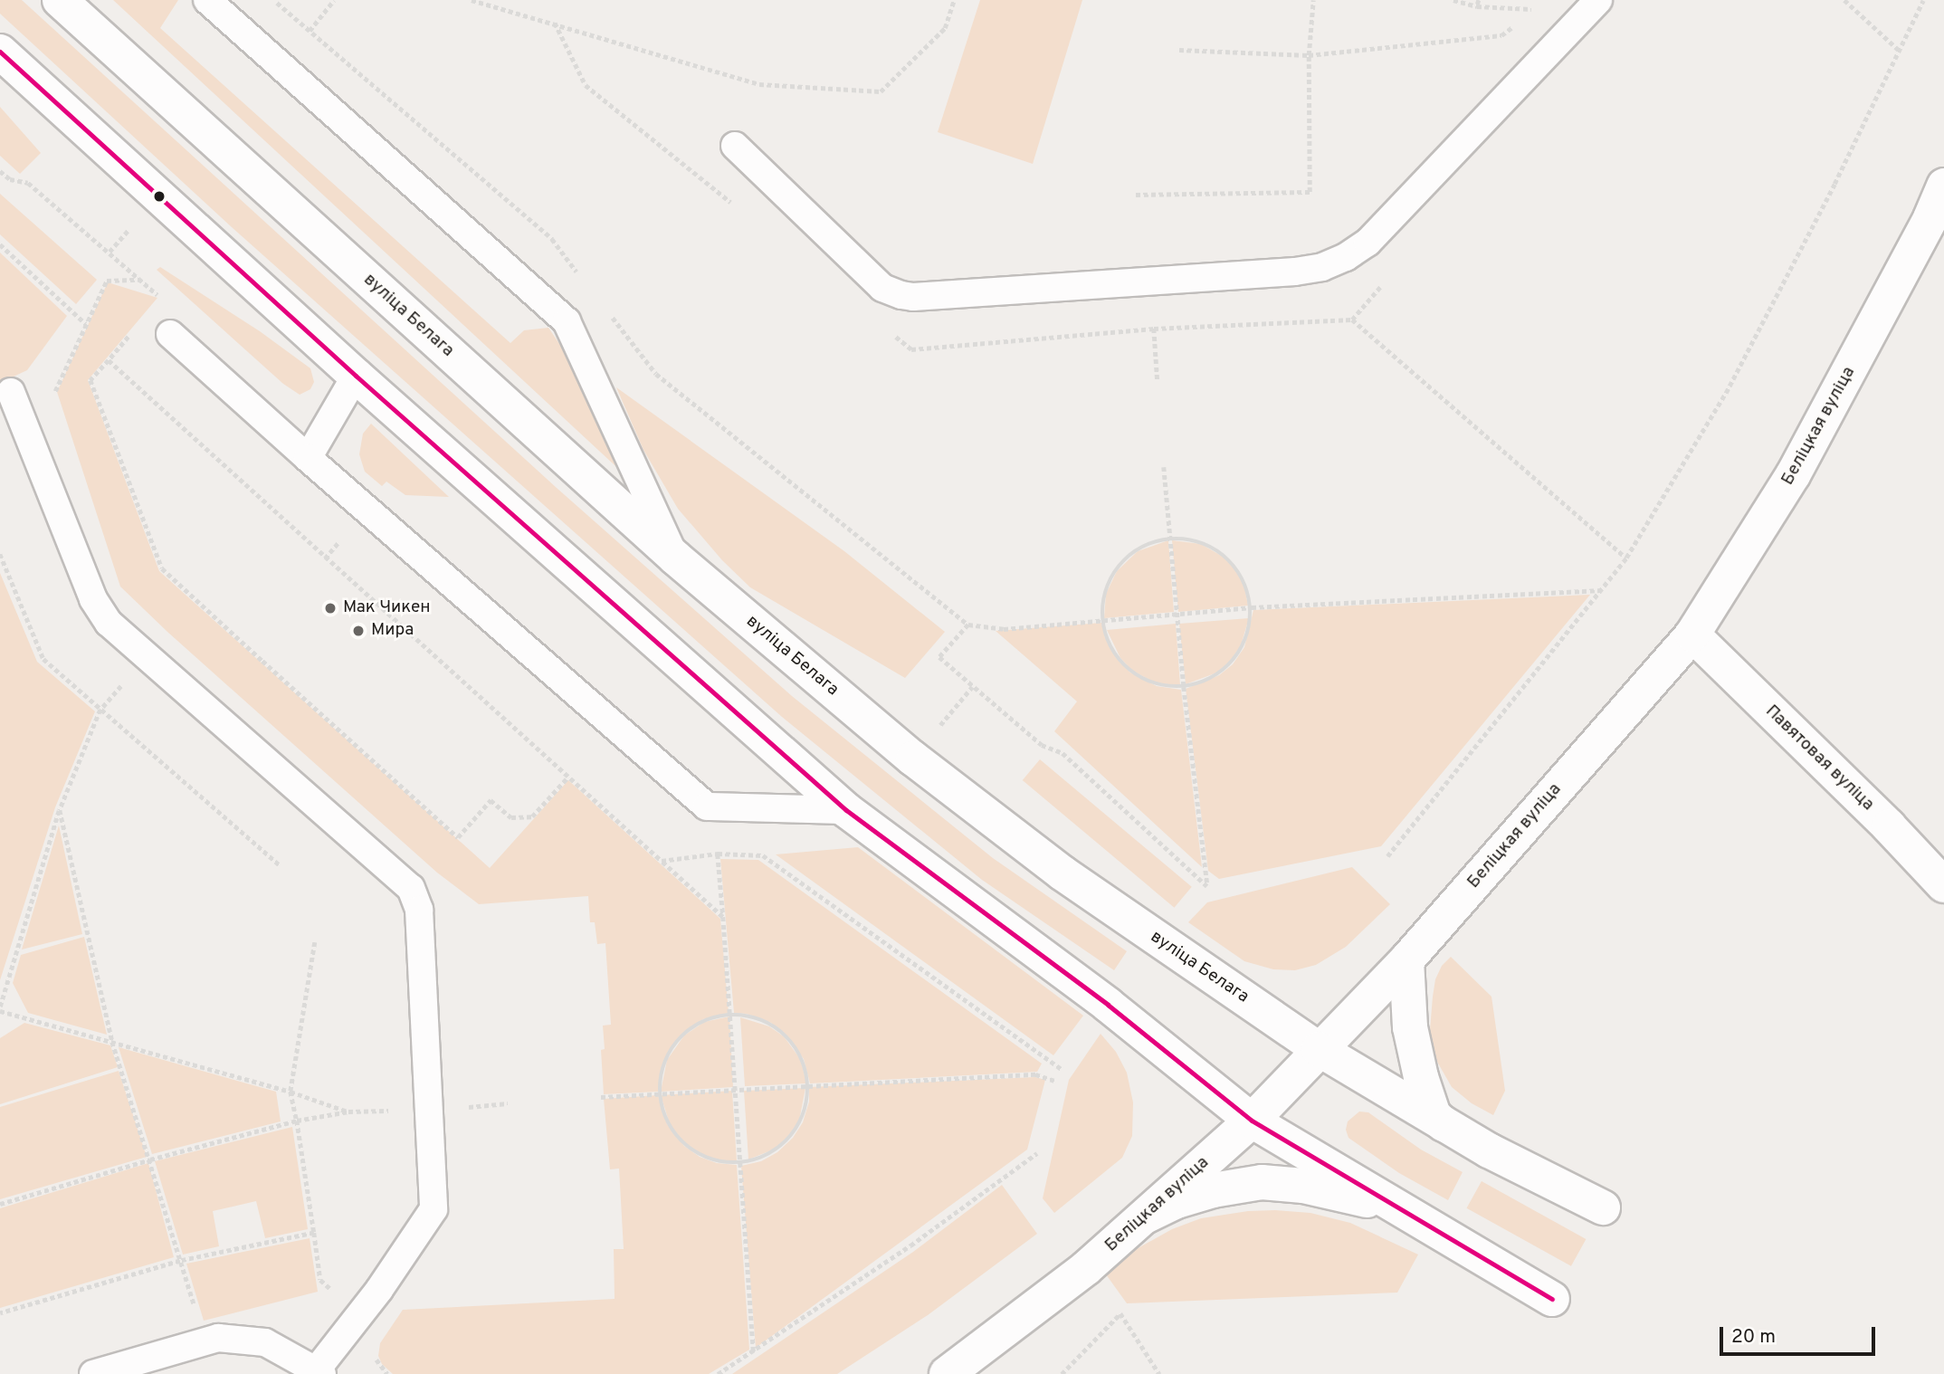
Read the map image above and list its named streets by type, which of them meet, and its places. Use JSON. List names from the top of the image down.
{
  "streets": {
    "street": ["вуліца Белага", "Беліцкая вуліца", "Павятовая вуліца"]
  },
  "crossings": [
    ["вуліца Белага", "Беліцкая вуліца"],
    ["Беліцкая вуліца", "Павятовая вуліца"]
  ],
  "places": ["Мак Чикен", "Мира"],
  "scale_bar": "20 m"
}
